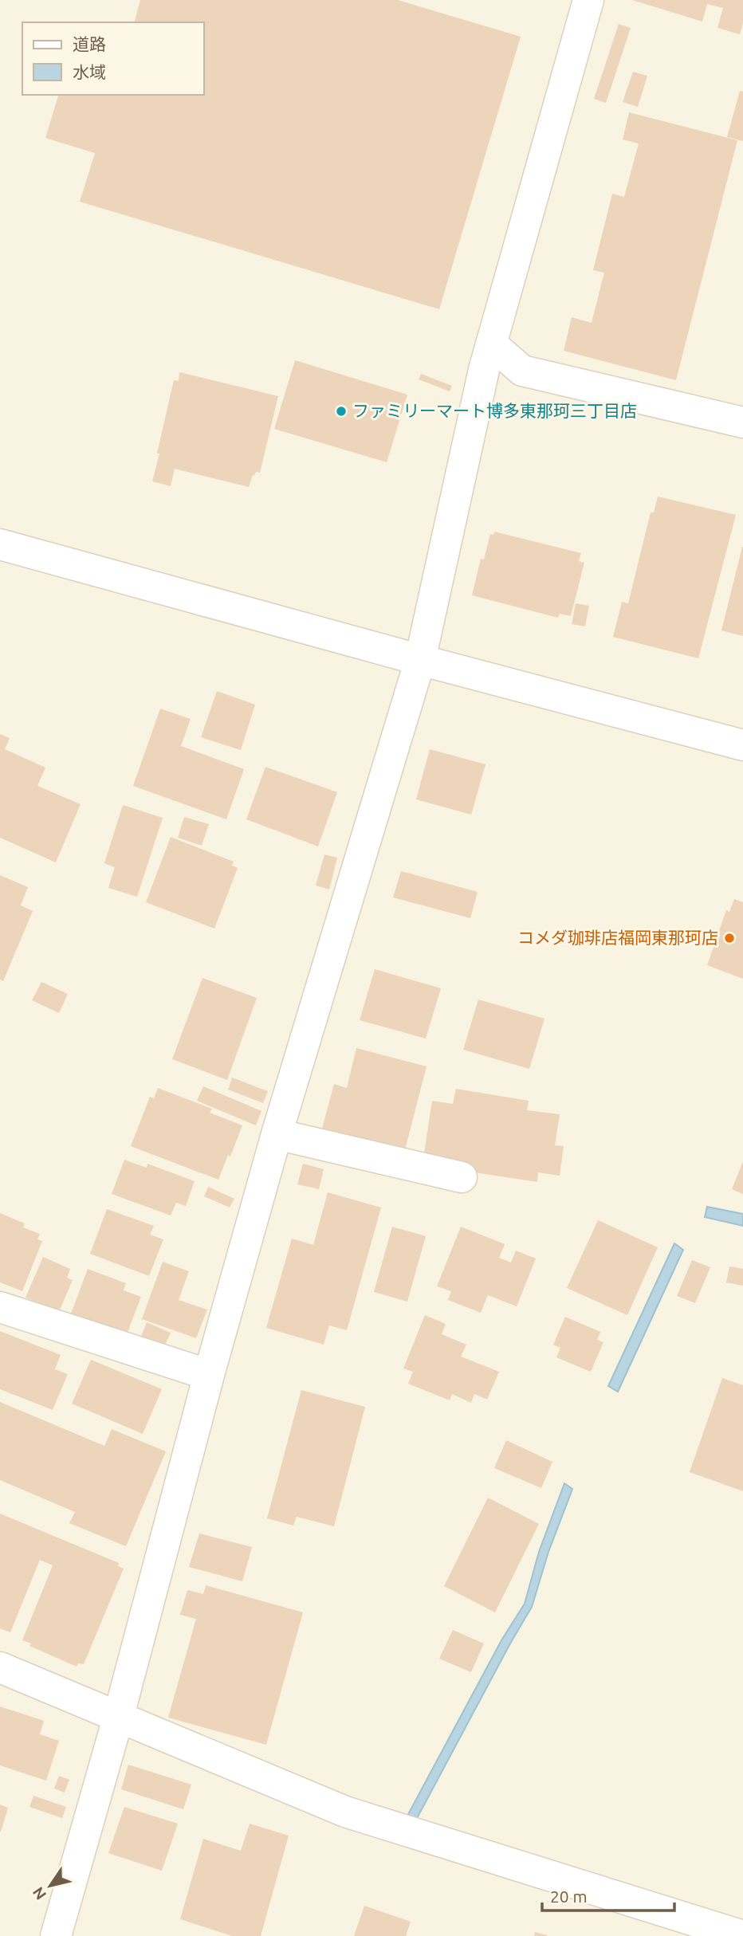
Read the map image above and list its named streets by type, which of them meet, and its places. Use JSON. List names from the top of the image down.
{
  "places": ["ファミリーマート博多東那珂三丁目店", "コメダ珈琲店福岡東那珂店"],
  "legend": ["道路", "水域"],
  "scale_bar": "20 m",
  "north": "bottom left"
}
